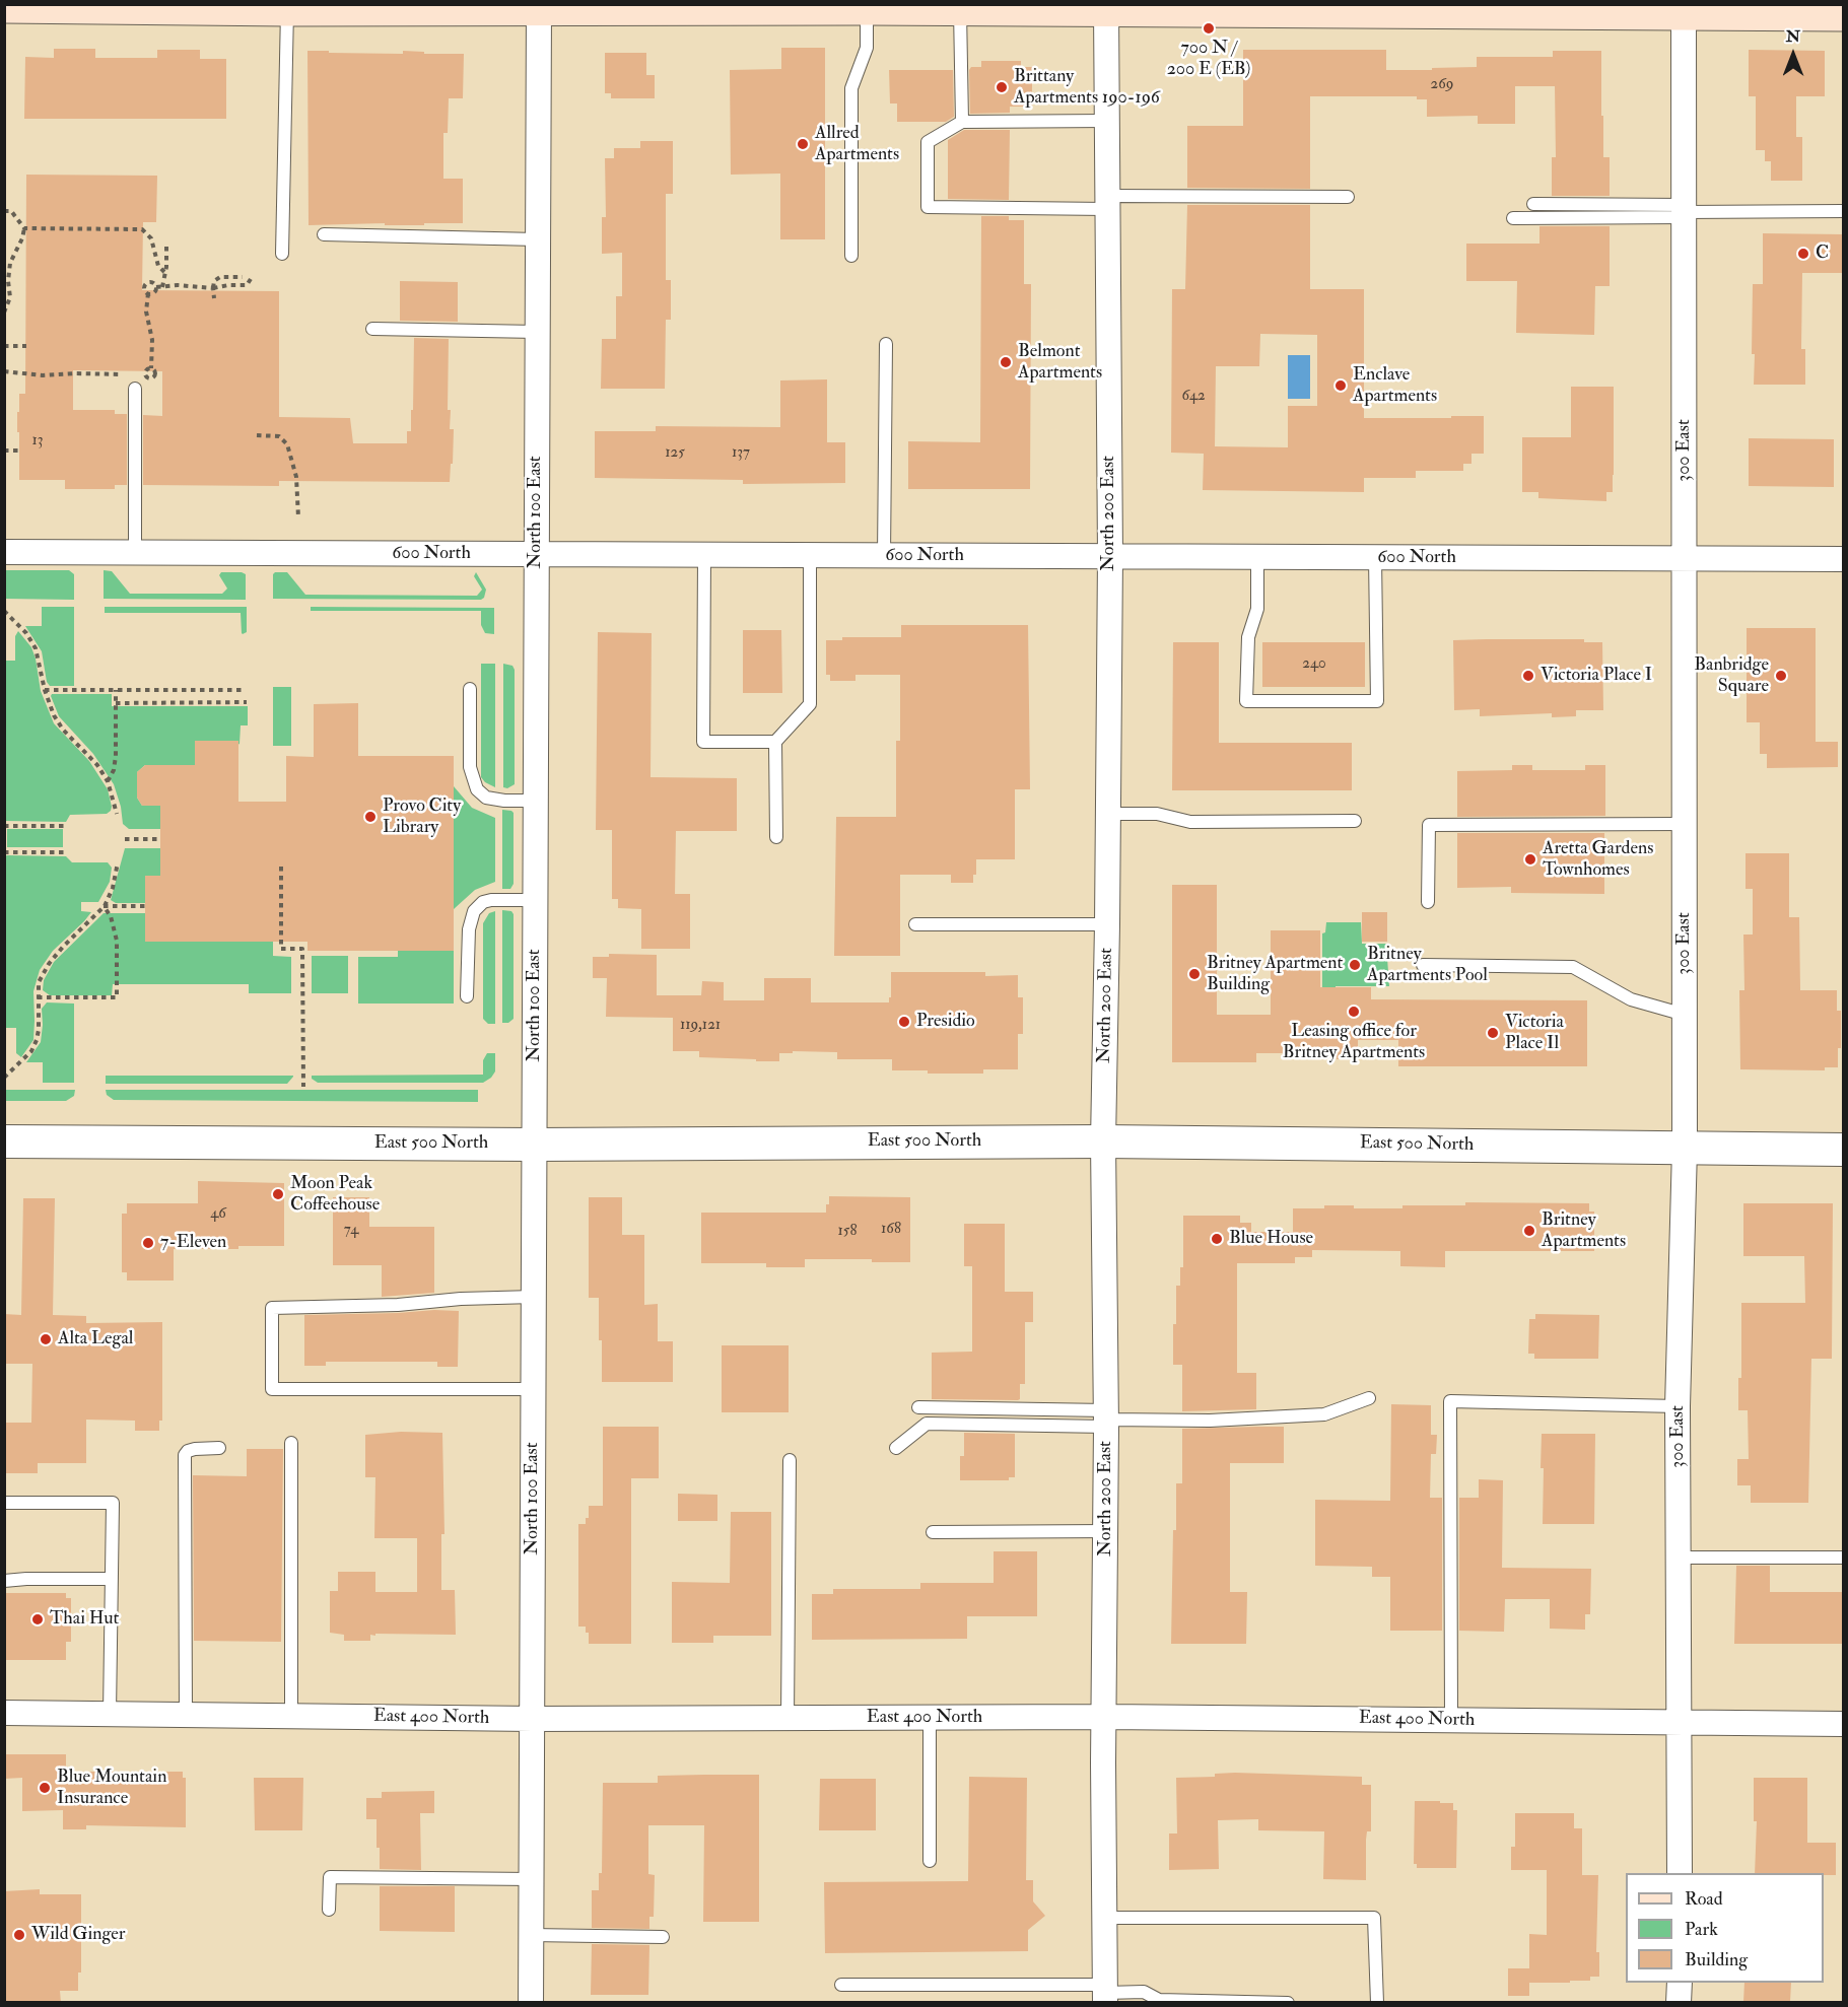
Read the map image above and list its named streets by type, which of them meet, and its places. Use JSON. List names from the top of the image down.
{
  "streets": {
    "street": [
      "300 East",
      "North 100 East",
      "North 200 East",
      "600 North",
      "East 500 North",
      "East 400 North"
    ]
  },
  "crossings": [
    ["300 East", "600 North"],
    ["300 East", "East 500 North"],
    ["300 East", "East 400 North"],
    ["North 100 East", "600 North"],
    ["North 100 East", "East 500 North"],
    ["North 100 East", "East 400 North"],
    ["North 200 East", "600 North"],
    ["North 200 East", "East 500 North"],
    ["North 200 East", "East 400 North"]
  ],
  "places": [
    "700 N / 200 E (EB)",
    "Brittany Apartments 190-196",
    "Allred Apartments",
    "C",
    "Belmont Apartments",
    "Enclave Apartments",
    "Victoria Place I",
    "Banbridge Square",
    "Provo City Library",
    "Aretta Gardens Townhomes",
    "Britney Apartments Pool",
    "Britney Apartment Building",
    "Leasing office for Britney Apartments",
    "Presidio",
    "Victoria Place Il",
    "Moon Peak Coffeehouse",
    "Britney Apartments",
    "Blue House",
    "7-Eleven",
    "Alta Legal",
    "Thai Hut",
    "Blue Mountain Insurance",
    "Wild Ginger"
  ],
  "house_numbers": [
    "269",
    "642",
    "13",
    "125",
    "137",
    "240",
    "119,121",
    "46",
    "168",
    "74",
    "158"
  ],
  "legend": ["Road", "Park", "Building"],
  "north": "top"
}
